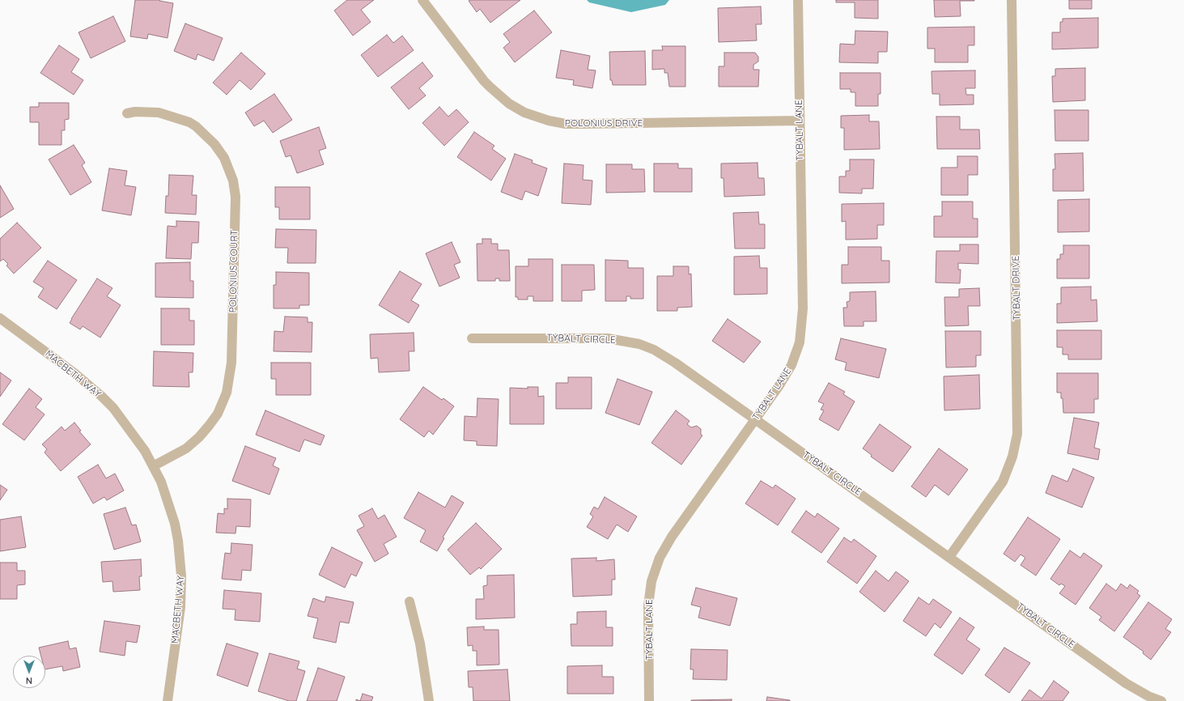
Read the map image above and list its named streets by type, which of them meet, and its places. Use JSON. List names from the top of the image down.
{
  "streets": {
    "street": [
      "POLONIUS DRIVE",
      "TYBALT LANE",
      "POLONIUS COURT",
      "TYBALT DRIVE",
      "TYBALT CIRCLE",
      "MACBETH WAY"
    ]
  },
  "crossings": [
    ["POLONIUS DRIVE", "TYBALT LANE"],
    ["TYBALT LANE", "TYBALT CIRCLE"],
    ["POLONIUS COURT", "MACBETH WAY"],
    ["TYBALT DRIVE", "TYBALT CIRCLE"]
  ],
  "north": "bottom"
}
